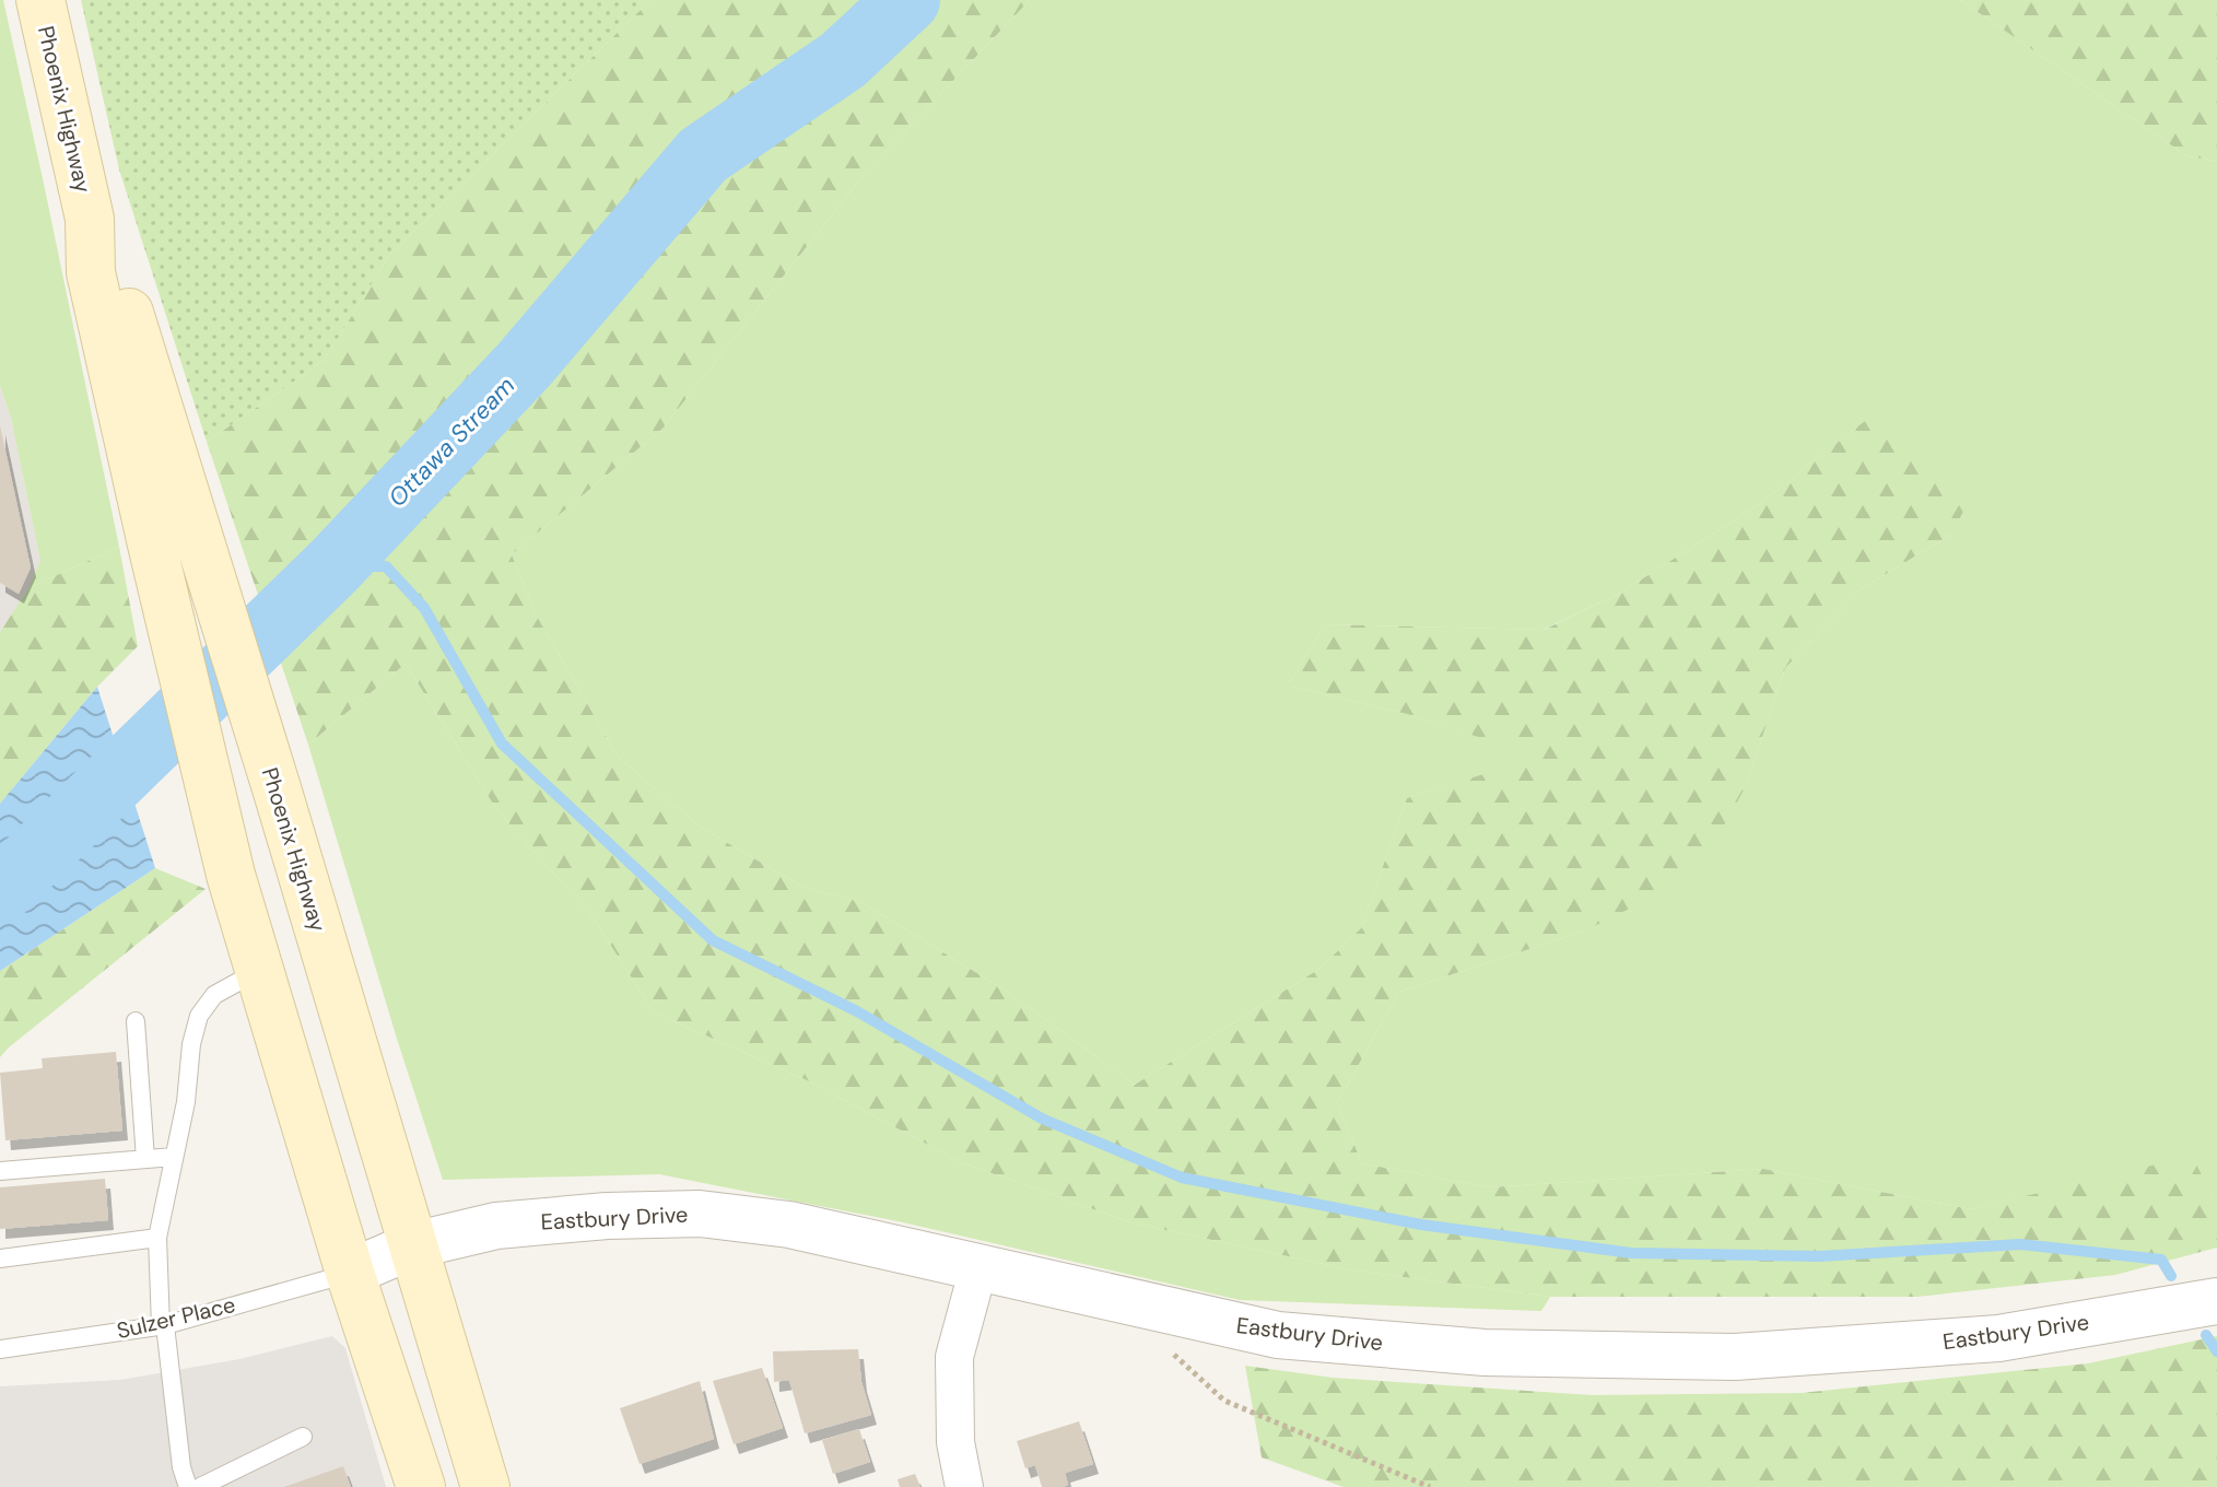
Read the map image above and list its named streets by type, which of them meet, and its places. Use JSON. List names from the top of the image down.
{
  "streets": {
    "main road": ["Phoenix Highway"],
    "street": ["Eastbury Drive"],
    "lane": ["Sulzer Place"]
  },
  "crossings": [
    ["Phoenix Highway", "Eastbury Drive"],
    ["Phoenix Highway", "Sulzer Place"],
    ["Eastbury Drive", "Sulzer Place"]
  ],
  "water": ["Ottawa Stream"]
}
